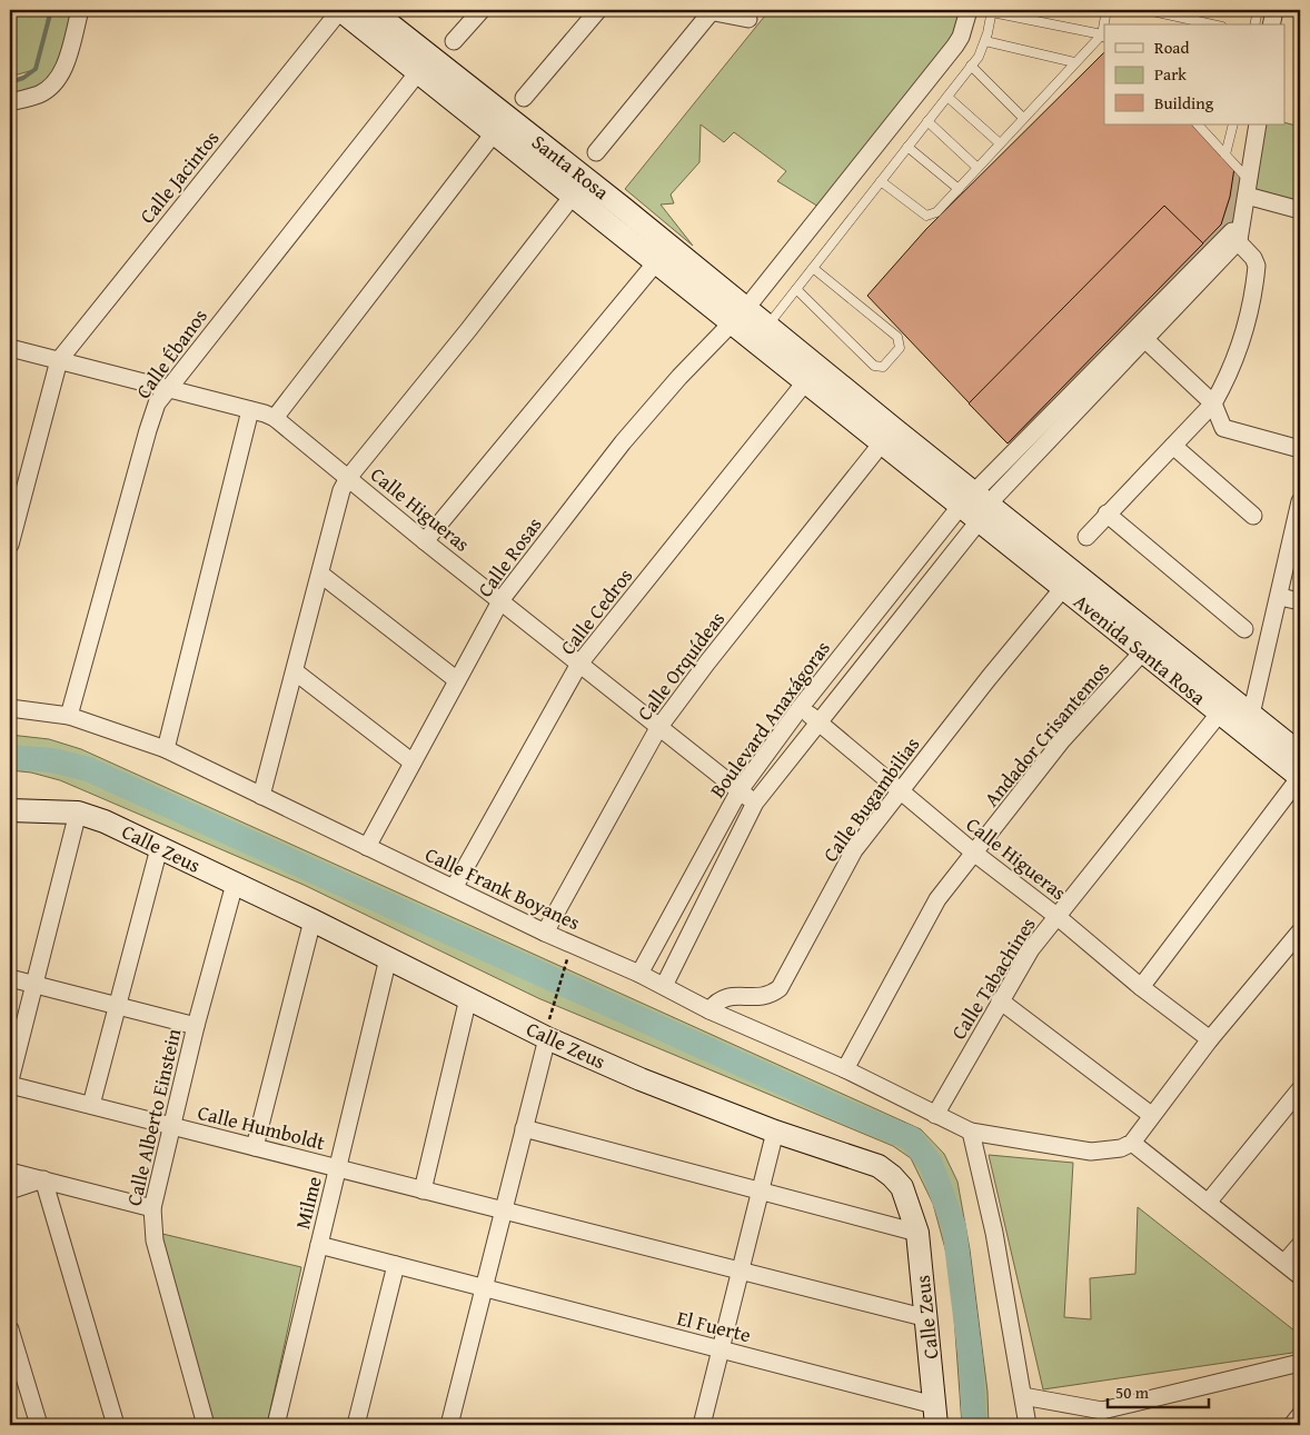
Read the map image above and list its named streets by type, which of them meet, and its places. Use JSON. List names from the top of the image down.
{
  "streets": {
    "main road": ["Santa Rosa", "Avenida Santa Rosa", "Calle Zeus"],
    "street": [
      "Calle Jacintos",
      "Calle Ébanos",
      "Calle Higueras",
      "Calle Rosas",
      "Calle Cedros",
      "Calle Orquídeas",
      "Boulevard Anaxágoras",
      "Andador Crisantemos",
      "Calle Bugambilias",
      "Calle Frank Boyanes",
      "Calle Tabachines",
      "Calle Alberto Einstein",
      "Calle Humboldt",
      "Milme",
      "El Fuerte"
    ]
  },
  "crossings": [
    ["Santa Rosa", "Avenida Santa Rosa"],
    ["Calle Jacintos", "Calle Higueras"],
    ["Calle Jacintos", "Avenida Santa Rosa"],
    ["Calle Ébanos", "Calle Higueras"],
    ["Calle Ébanos", "Avenida Santa Rosa"],
    ["Calle Ébanos", "Calle Frank Boyanes"],
    ["Calle Higueras", "Calle Rosas"],
    ["Calle Higueras", "Calle Cedros"],
    ["Calle Higueras", "Calle Orquídeas"],
    ["Calle Higueras", "Boulevard Anaxágoras"],
    ["Calle Higueras", "Andador Crisantemos"],
    ["Calle Higueras", "Calle Bugambilias"],
    ["Calle Higueras", "Calle Tabachines"],
    ["Calle Rosas", "Avenida Santa Rosa"],
    ["Calle Rosas", "Calle Frank Boyanes"],
    ["Calle Cedros", "Avenida Santa Rosa"],
    ["Calle Cedros", "Calle Frank Boyanes"],
    ["Avenida Santa Rosa", "Calle Orquídeas"],
    ["Avenida Santa Rosa", "Boulevard Anaxágoras"],
    ["Avenida Santa Rosa", "Andador Crisantemos"],
    ["Avenida Santa Rosa", "Calle Bugambilias"],
    ["Avenida Santa Rosa", "Calle Tabachines"],
    ["Calle Orquídeas", "Calle Frank Boyanes"],
    ["Boulevard Anaxágoras", "Calle Frank Boyanes"],
    ["Andador Crisantemos", "Calle Frank Boyanes"],
    ["Calle Bugambilias", "Calle Frank Boyanes"],
    ["Calle Zeus", "Calle Alberto Einstein"],
    ["Calle Zeus", "Calle Humboldt"],
    ["Calle Zeus", "Milme"],
    ["Calle Zeus", "El Fuerte"],
    ["Calle Frank Boyanes", "Calle Tabachines"],
    ["Calle Alberto Einstein", "Calle Humboldt"],
    ["Calle Humboldt", "Milme"],
    ["Milme", "El Fuerte"]
  ],
  "legend": ["Road", "Park", "Building"],
  "scale_bar": "50 m"
}
